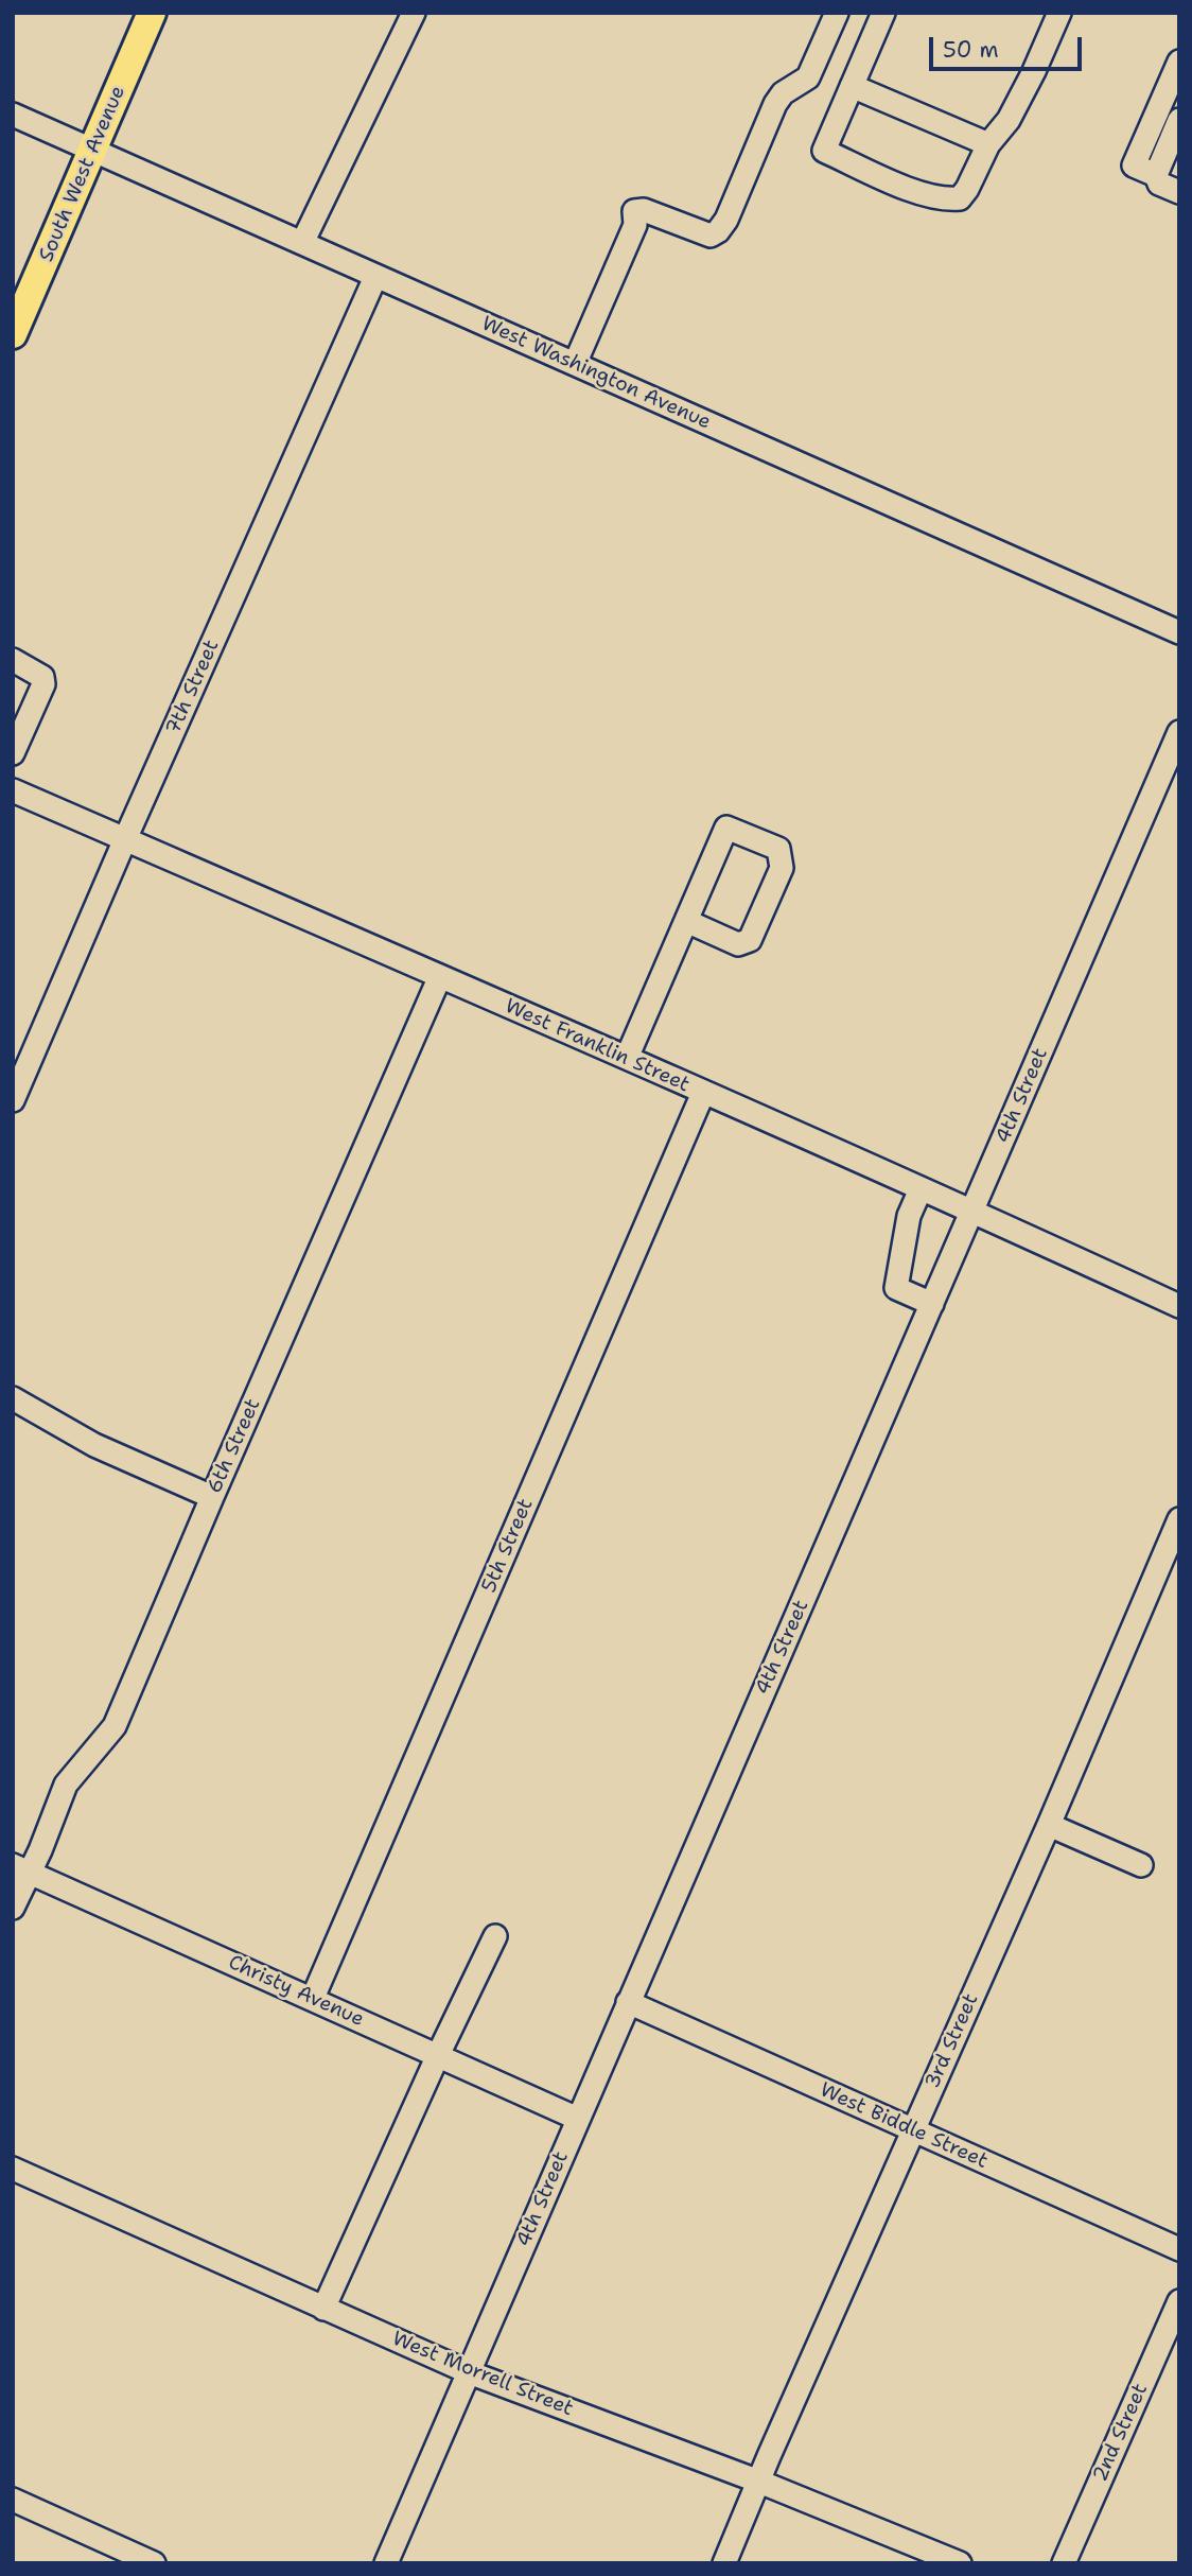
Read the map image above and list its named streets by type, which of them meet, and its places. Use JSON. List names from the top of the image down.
{
  "streets": {
    "main road": ["South West Avenue"],
    "street": [
      "West Washington Avenue",
      "7th Street",
      "West Franklin Street",
      "4th Street",
      "6th Street",
      "5th Street",
      "Christy Avenue",
      "3rd Street",
      "West Biddle Street",
      "West Morrell Street",
      "2nd Street"
    ]
  },
  "crossings": [
    ["South West Avenue", "West Washington Avenue"],
    ["West Washington Avenue", "7th Street"],
    ["7th Street", "West Franklin Street"],
    ["West Franklin Street", "4th Street"],
    ["West Franklin Street", "6th Street"],
    ["West Franklin Street", "5th Street"],
    ["4th Street", "Christy Avenue"],
    ["4th Street", "West Biddle Street"],
    ["4th Street", "West Morrell Street"],
    ["6th Street", "Christy Avenue"],
    ["5th Street", "Christy Avenue"],
    ["3rd Street", "West Biddle Street"],
    ["3rd Street", "West Morrell Street"]
  ],
  "scale_bar": "50 m"
}
